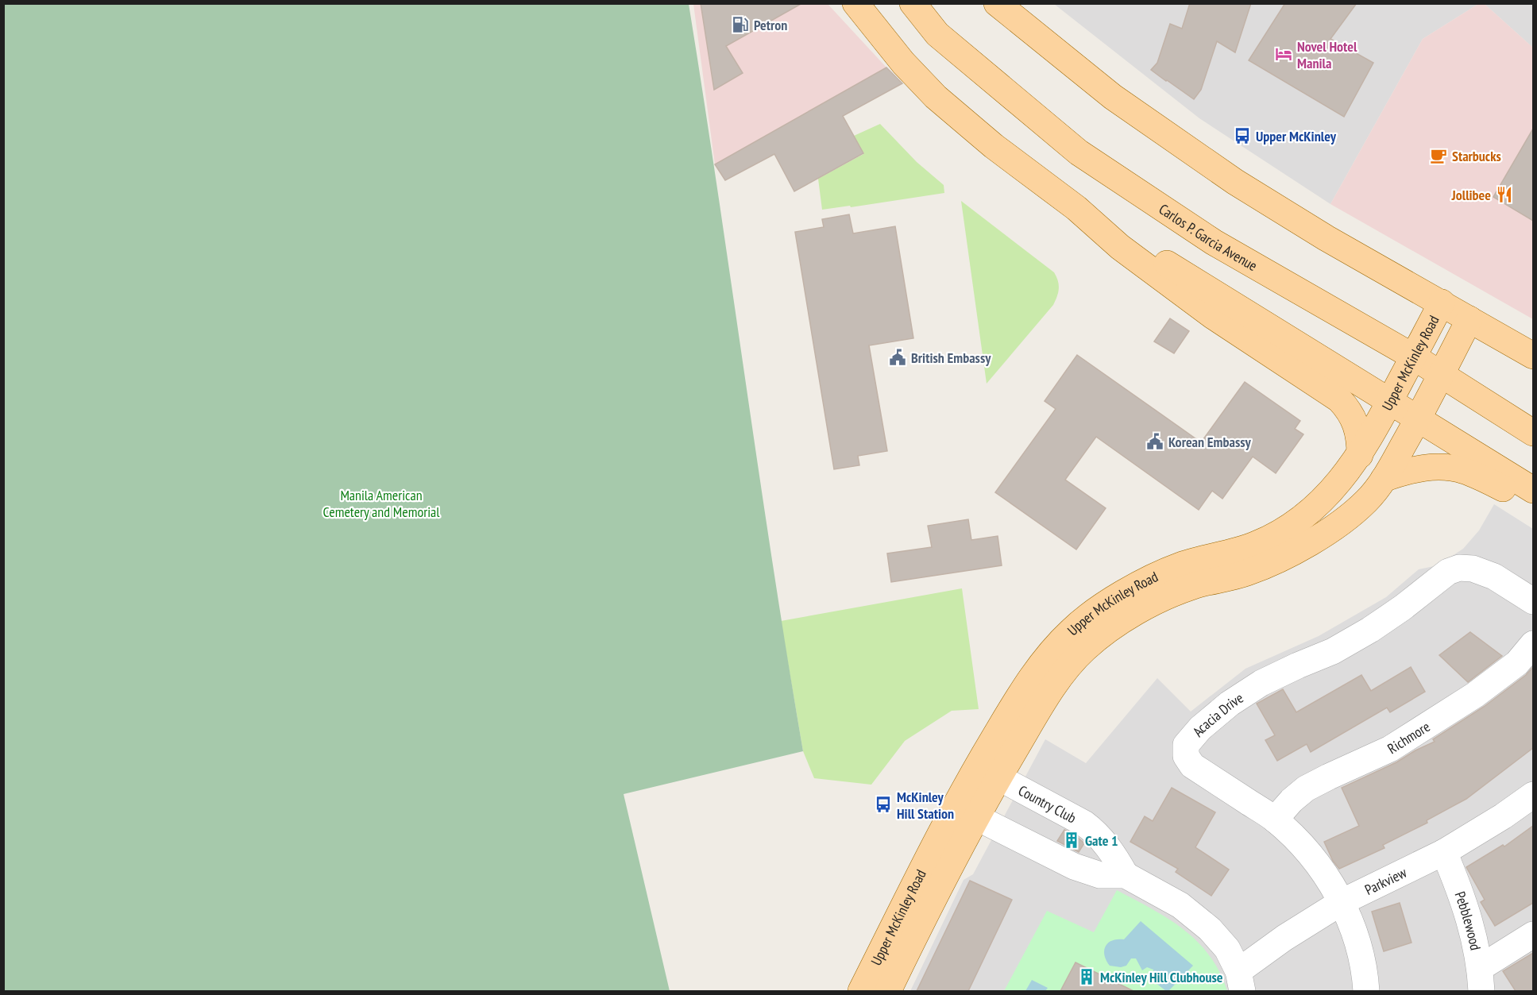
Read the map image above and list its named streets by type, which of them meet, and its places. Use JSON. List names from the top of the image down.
{
  "streets": {
    "main road": ["Carlos P. Garcia Avenue", "Upper McKinley Road"],
    "street": [
      "Acacia Drive",
      "Richmore",
      "Country Club",
      "Parkview",
      "Pebblewood"
    ]
  },
  "crossings": [
    ["Carlos P. Garcia Avenue", "Upper McKinley Road"],
    ["Upper McKinley Road", "Country Club"],
    ["Acacia Drive", "Richmore"],
    ["Acacia Drive", "Parkview"],
    ["Country Club", "Parkview"],
    ["Parkview", "Pebblewood"]
  ],
  "parks": ["Manila American Cemetery and Memorial"],
  "places": {
    "fuel station": ["Petron"],
    "hotel": ["Novel Hotel Manila"],
    "bus stop": ["Upper McKinley", "McKinley Hill Station"],
    "cafe": ["Starbucks"],
    "restaurant": ["Jollibee"],
    "public building": ["British Embassy", "Korean Embassy"],
    "building": ["Gate 1", "McKinley Hill Clubhouse"]
  }
}
